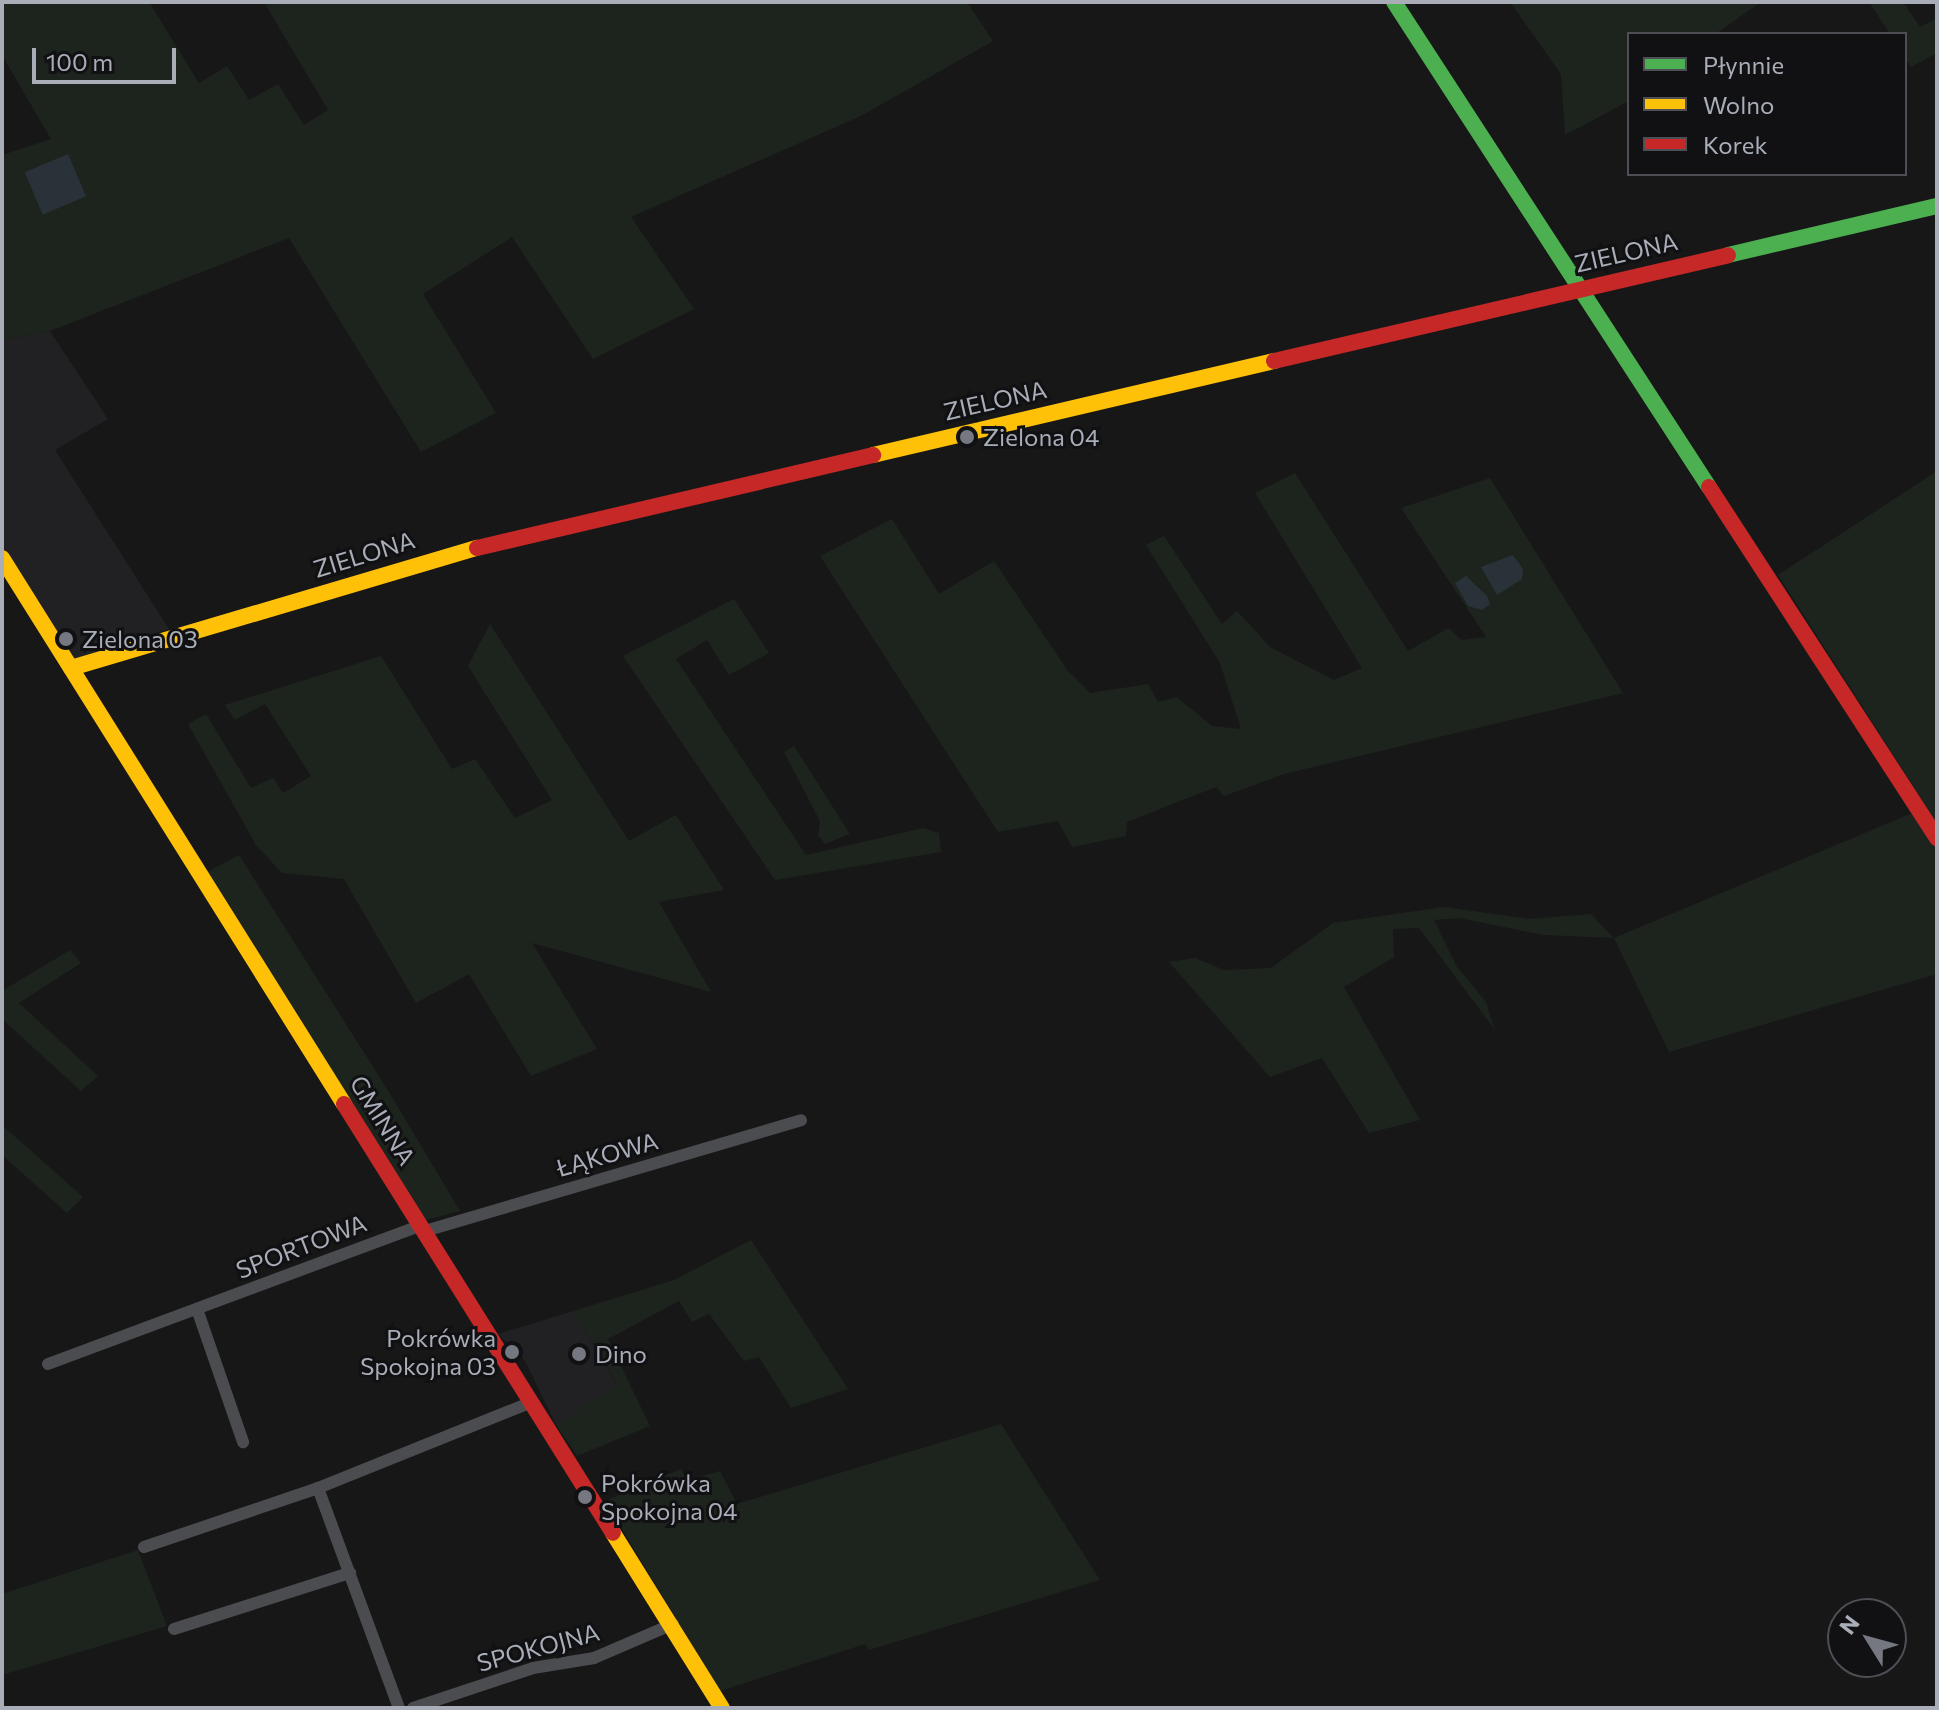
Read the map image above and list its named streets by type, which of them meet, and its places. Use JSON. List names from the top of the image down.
{
  "streets": {
    "street": [
      "ZIELONA",
      "GMINNA",
      "ŁĄKOWA",
      "SPORTOWA",
      "SPOKOJNA"
    ]
  },
  "crossings": [
    ["ZIELONA", "GMINNA"],
    ["GMINNA", "ŁĄKOWA"],
    ["GMINNA", "SPORTOWA"],
    ["GMINNA", "SPOKOJNA"],
    ["ŁĄKOWA", "SPORTOWA"]
  ],
  "places": [
    "Zielona 04",
    "Zielona 03",
    "Pokrówka Spokojna 03",
    "Dino",
    "Pokrówka Spokojna 04"
  ],
  "legend": ["Płynnie", "Wolno", "Korek"],
  "scale_bar": "100 m",
  "north": "top left"
}
